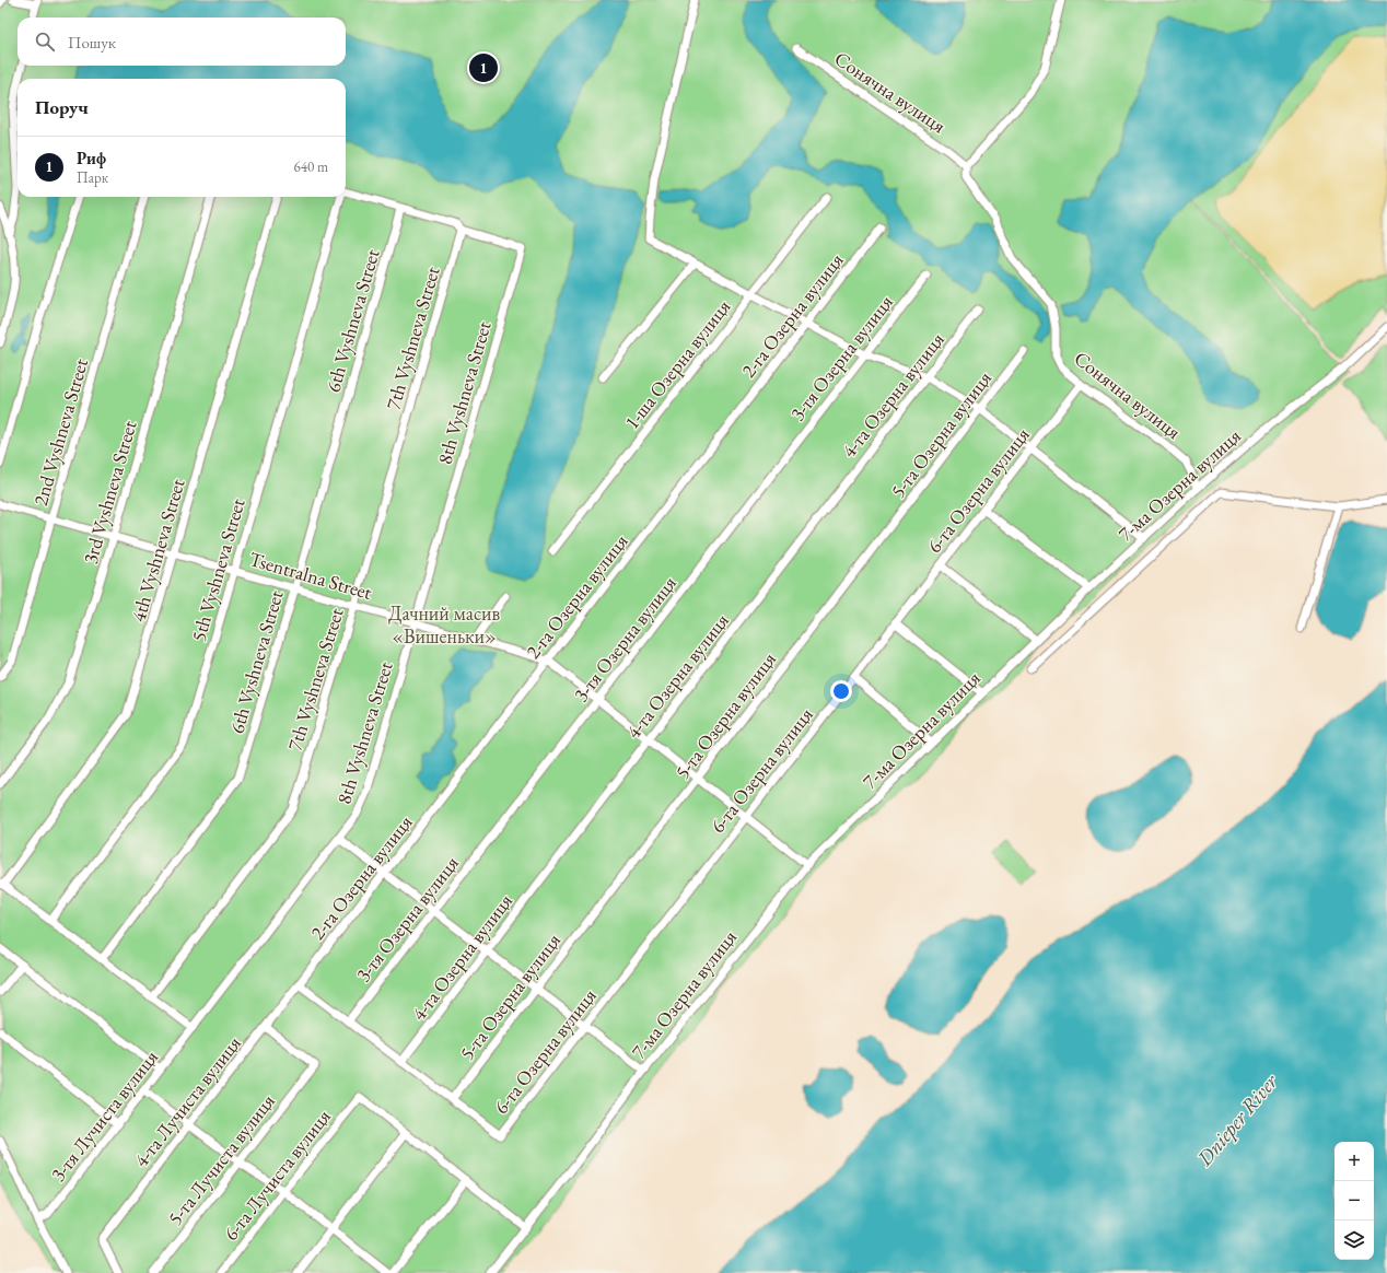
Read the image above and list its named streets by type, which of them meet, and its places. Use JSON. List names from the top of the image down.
{
  "streets": {
    "street": [
      "Сонячна вулиця",
      "2-га Озерна вулиця",
      "6th Vyshneva Street",
      "7th Vyshneva Street",
      "3-тя Озерна вулиця",
      "1-ша Озерна вулиця",
      "8th Vyshneva Street",
      "4-та Озерна вулиця",
      "2nd Vyshneva Street",
      "5-та Озерна вулиця",
      "7-ма Озерна вулиця",
      "6-та Озерна вулиця",
      "3rd Vyshneva Street",
      "4th Vyshneva Street",
      "5th Vyshneva Street",
      "Tsentralna Street",
      "4-та Лучиста вулиця",
      "3-тя Лучиста вулиця",
      "5-та Лучиста вулиця",
      "6-та Лучиста вулиця"
    ]
  },
  "crossings": [
    ["Сонячна вулиця", "7-ма Озерна вулиця"],
    ["Сонячна вулиця", "6-та Озерна вулиця"],
    ["2-га Озерна вулиця", "Tsentralna Street"],
    ["2-га Озерна вулиця", "4-та Лучиста вулиця"],
    ["6th Vyshneva Street", "Tsentralna Street"],
    ["7th Vyshneva Street", "8th Vyshneva Street"],
    ["7th Vyshneva Street", "Tsentralna Street"],
    ["3-тя Озерна вулиця", "Tsentralna Street"],
    ["8th Vyshneva Street", "Tsentralna Street"],
    ["8th Vyshneva Street", "3-тя Лучиста вулиця"],
    ["4-та Озерна вулиця", "Tsentralna Street"],
    ["2nd Vyshneva Street", "Tsentralna Street"],
    ["5-та Озерна вулиця", "6-та Озерна вулиця"],
    ["5-та Озерна вулиця", "Tsentralna Street"],
    ["7-ма Озерна вулиця", "Tsentralna Street"],
    ["6-та Озерна вулиця", "Tsentralna Street"],
    ["3rd Vyshneva Street", "Tsentralna Street"],
    ["4th Vyshneva Street", "Tsentralna Street"],
    ["5th Vyshneva Street", "Tsentralna Street"],
    ["4-та Лучиста вулиця", "5-та Лучиста вулиця"]
  ],
  "water": ["Dnieper River"],
  "parks": ["Дачний масив «Вишеньки»"],
  "page": {
    "search": "Пошук",
    "pins": "1",
    "heading": "Поруч",
    "list": [
      {
        "mark": "1",
        "name": "Риф",
        "note": "Парк",
        "value": "640 m"
      }
    ],
    "map_buttons": ["+", "−"]
  }
}
